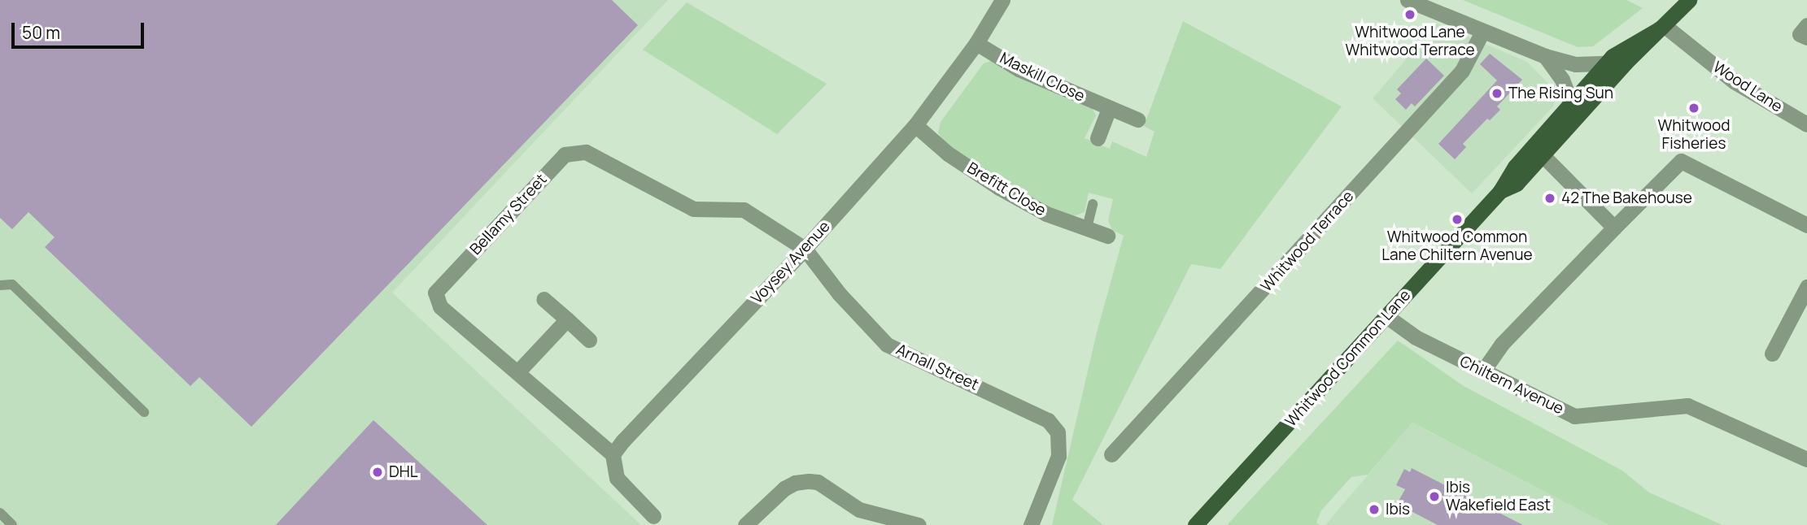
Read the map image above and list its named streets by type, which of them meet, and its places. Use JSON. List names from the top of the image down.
{
  "streets": {
    "main road": ["Whitwood Common Lane"],
    "street": [
      "Maskill Close",
      "Wood Lane",
      "Brefitt Close",
      "Bellamy Street",
      "Whitwood Terrace",
      "Voysey Avenue",
      "Arnall Street",
      "Chiltern Avenue"
    ]
  },
  "crossings": [
    ["Maskill Close", "Voysey Avenue"],
    ["Wood Lane", "Whitwood Common Lane"],
    ["Brefitt Close", "Voysey Avenue"],
    ["Bellamy Street", "Voysey Avenue"],
    ["Bellamy Street", "Arnall Street"],
    ["Voysey Avenue", "Arnall Street"],
    ["Whitwood Common Lane", "Chiltern Avenue"]
  ],
  "places": [
    "Whitwood Lane Whitwood Terrace",
    "The Rising Sun",
    "Whitwood Fisheries",
    "42 The Bakehouse",
    "Whitwood Common Lane Chiltern Avenue",
    "DHL",
    "Ibis Wakefield East",
    "Ibis"
  ],
  "scale_bar": "50 m"
}
